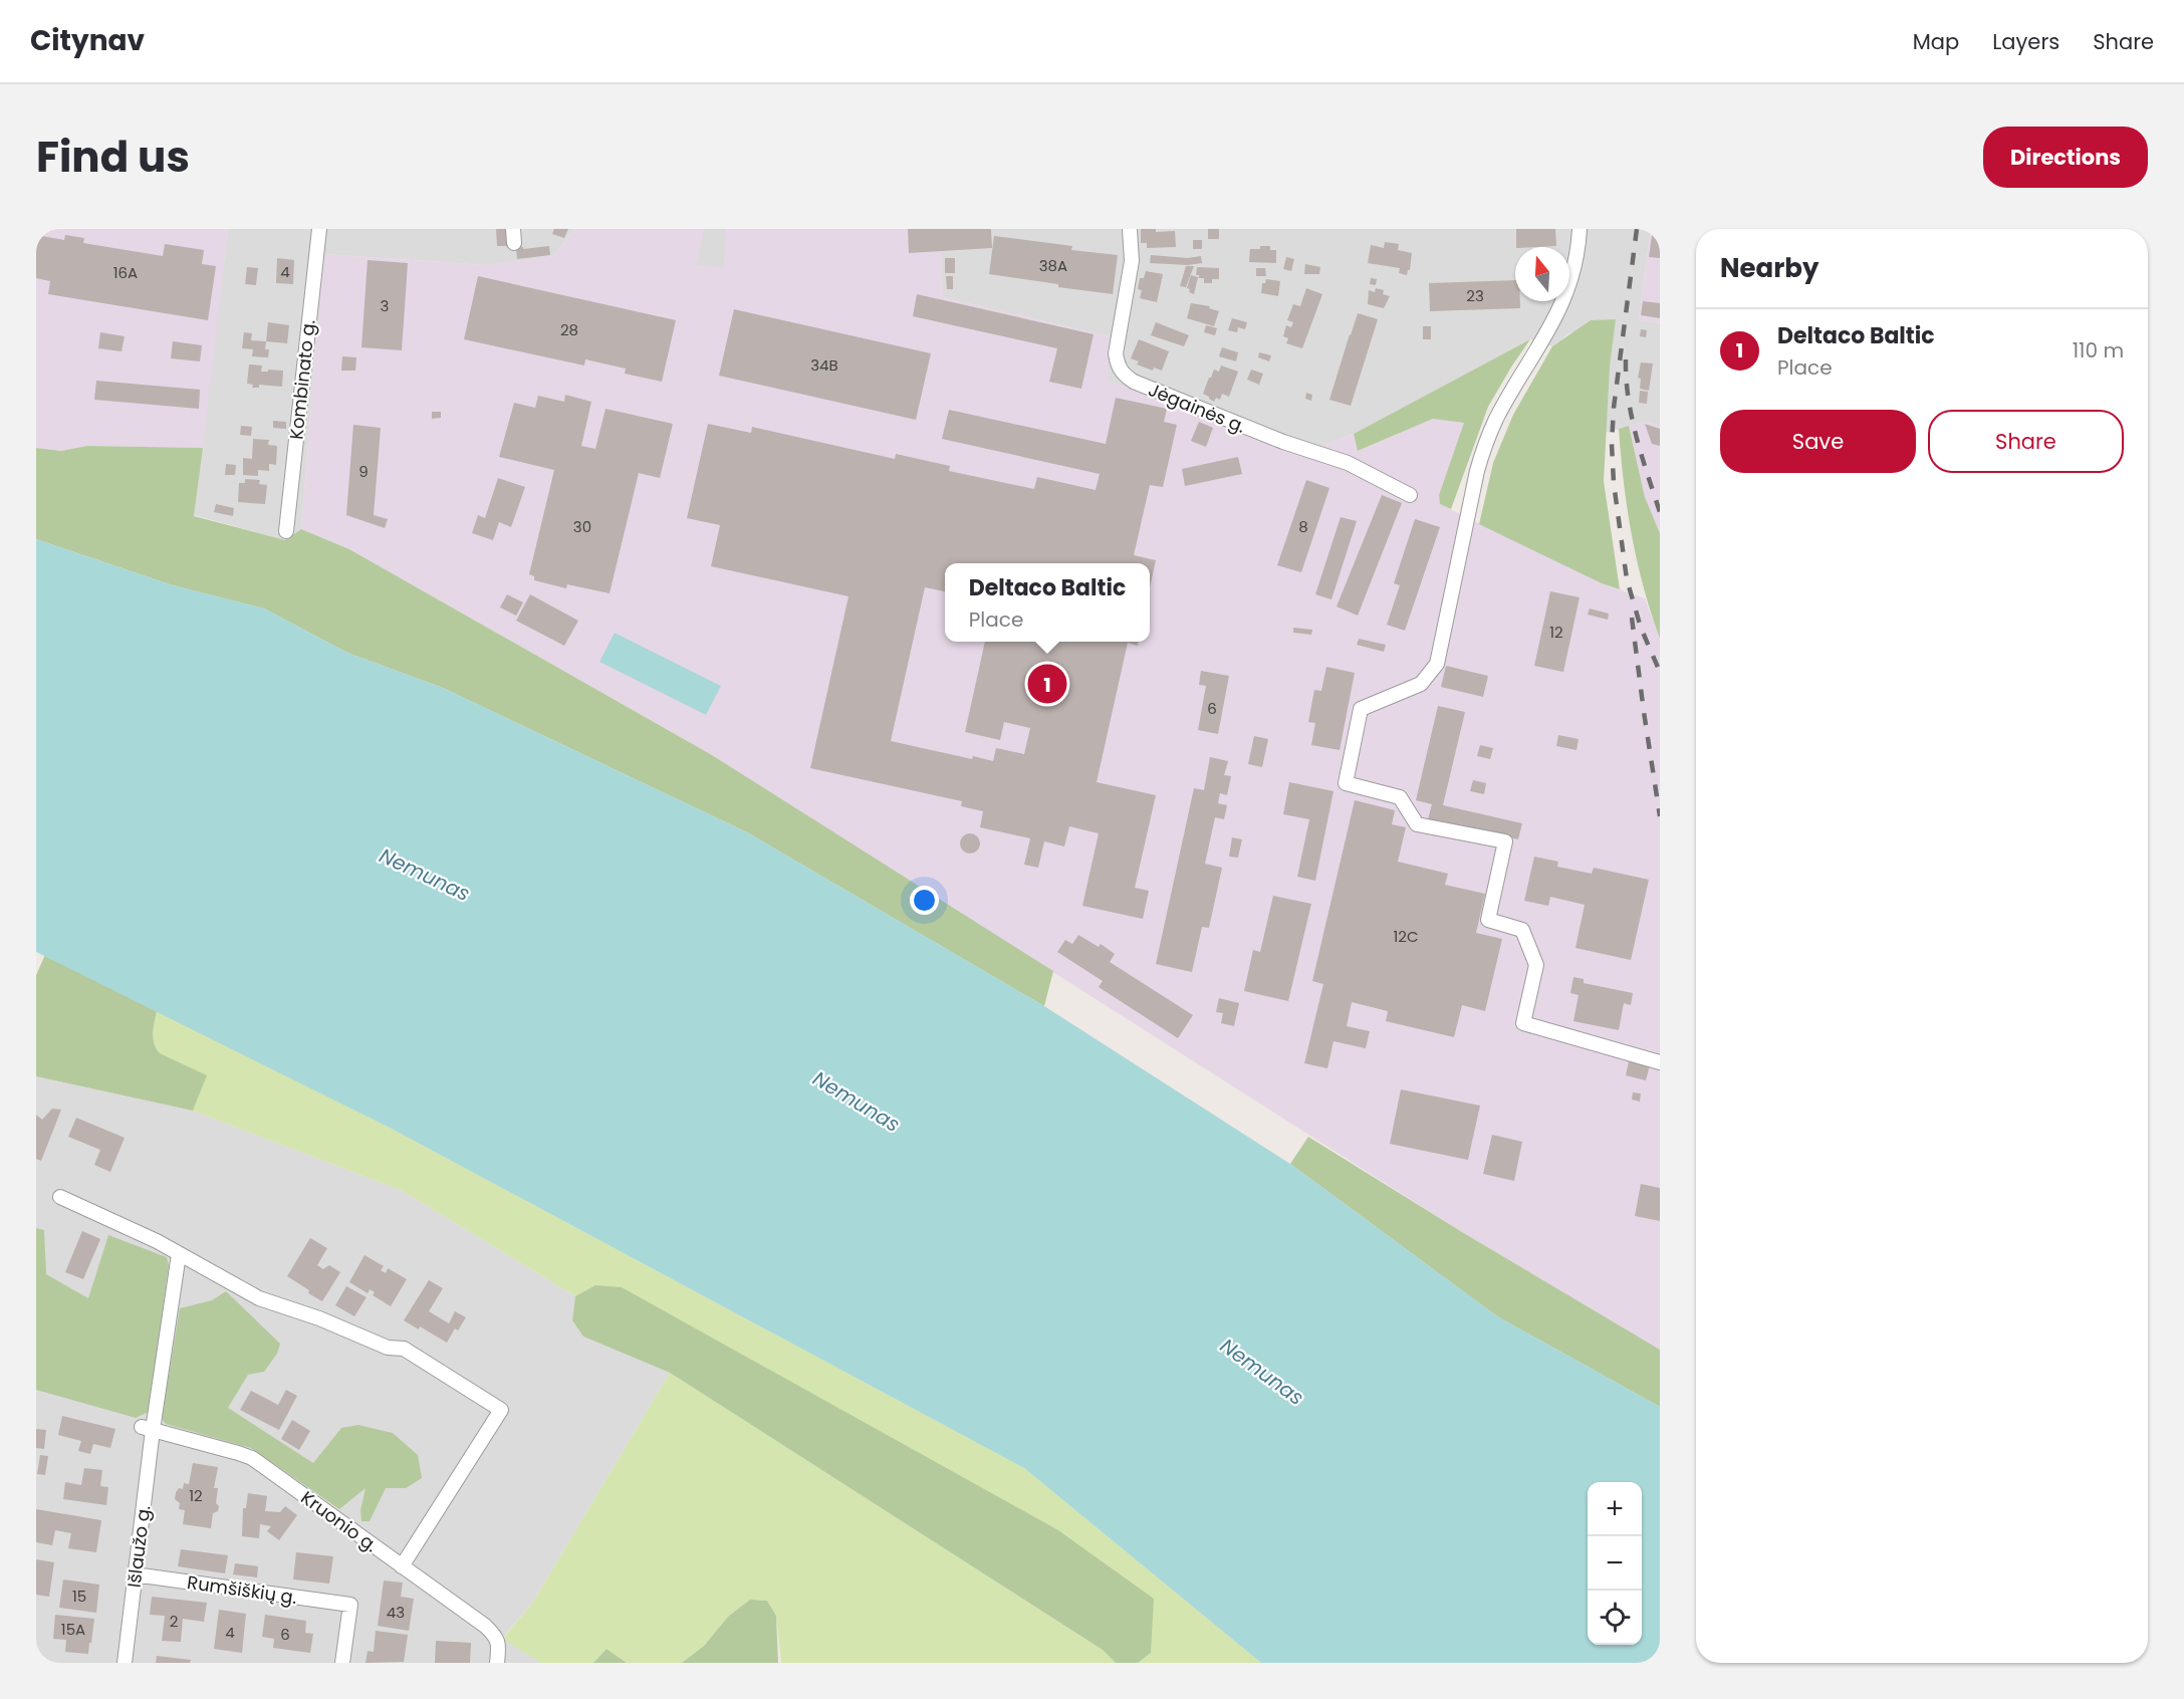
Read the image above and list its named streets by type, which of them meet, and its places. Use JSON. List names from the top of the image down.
{
  "streets": {
    "street": [
      "Kombinato g.",
      "Jėgainės g.",
      "Kruonio g.",
      "Išlaužo g.",
      "Rumšiškių g."
    ]
  },
  "crossings": [
    ["Kruonio g.", "Išlaužo g."],
    ["Išlaužo g.", "Rumšiškių g."]
  ],
  "water": ["Nemunas"],
  "house_numbers": [
    "38A",
    "4",
    "16A",
    "23",
    "3",
    "28",
    "34B",
    "9",
    "30",
    "8",
    "12",
    "6",
    "12C",
    "12",
    "15",
    "43",
    "2",
    "15A",
    "4",
    "6"
  ],
  "north": "top",
  "page": {
    "header": "Citynav",
    "nav": ["Map", "Layers", "Share"],
    "title": "Find us",
    "buttons": [
      "Directions",
      ["Save", "Share"]
    ],
    "heading": "Nearby",
    "list": [
      {
        "mark": "1",
        "name": "Deltaco Baltic",
        "note": "Place",
        "value": "110 m"
      }
    ],
    "popup": ["Deltaco Baltic", "Place"],
    "pins": "1",
    "map_buttons": ["+", "−"]
  }
}
